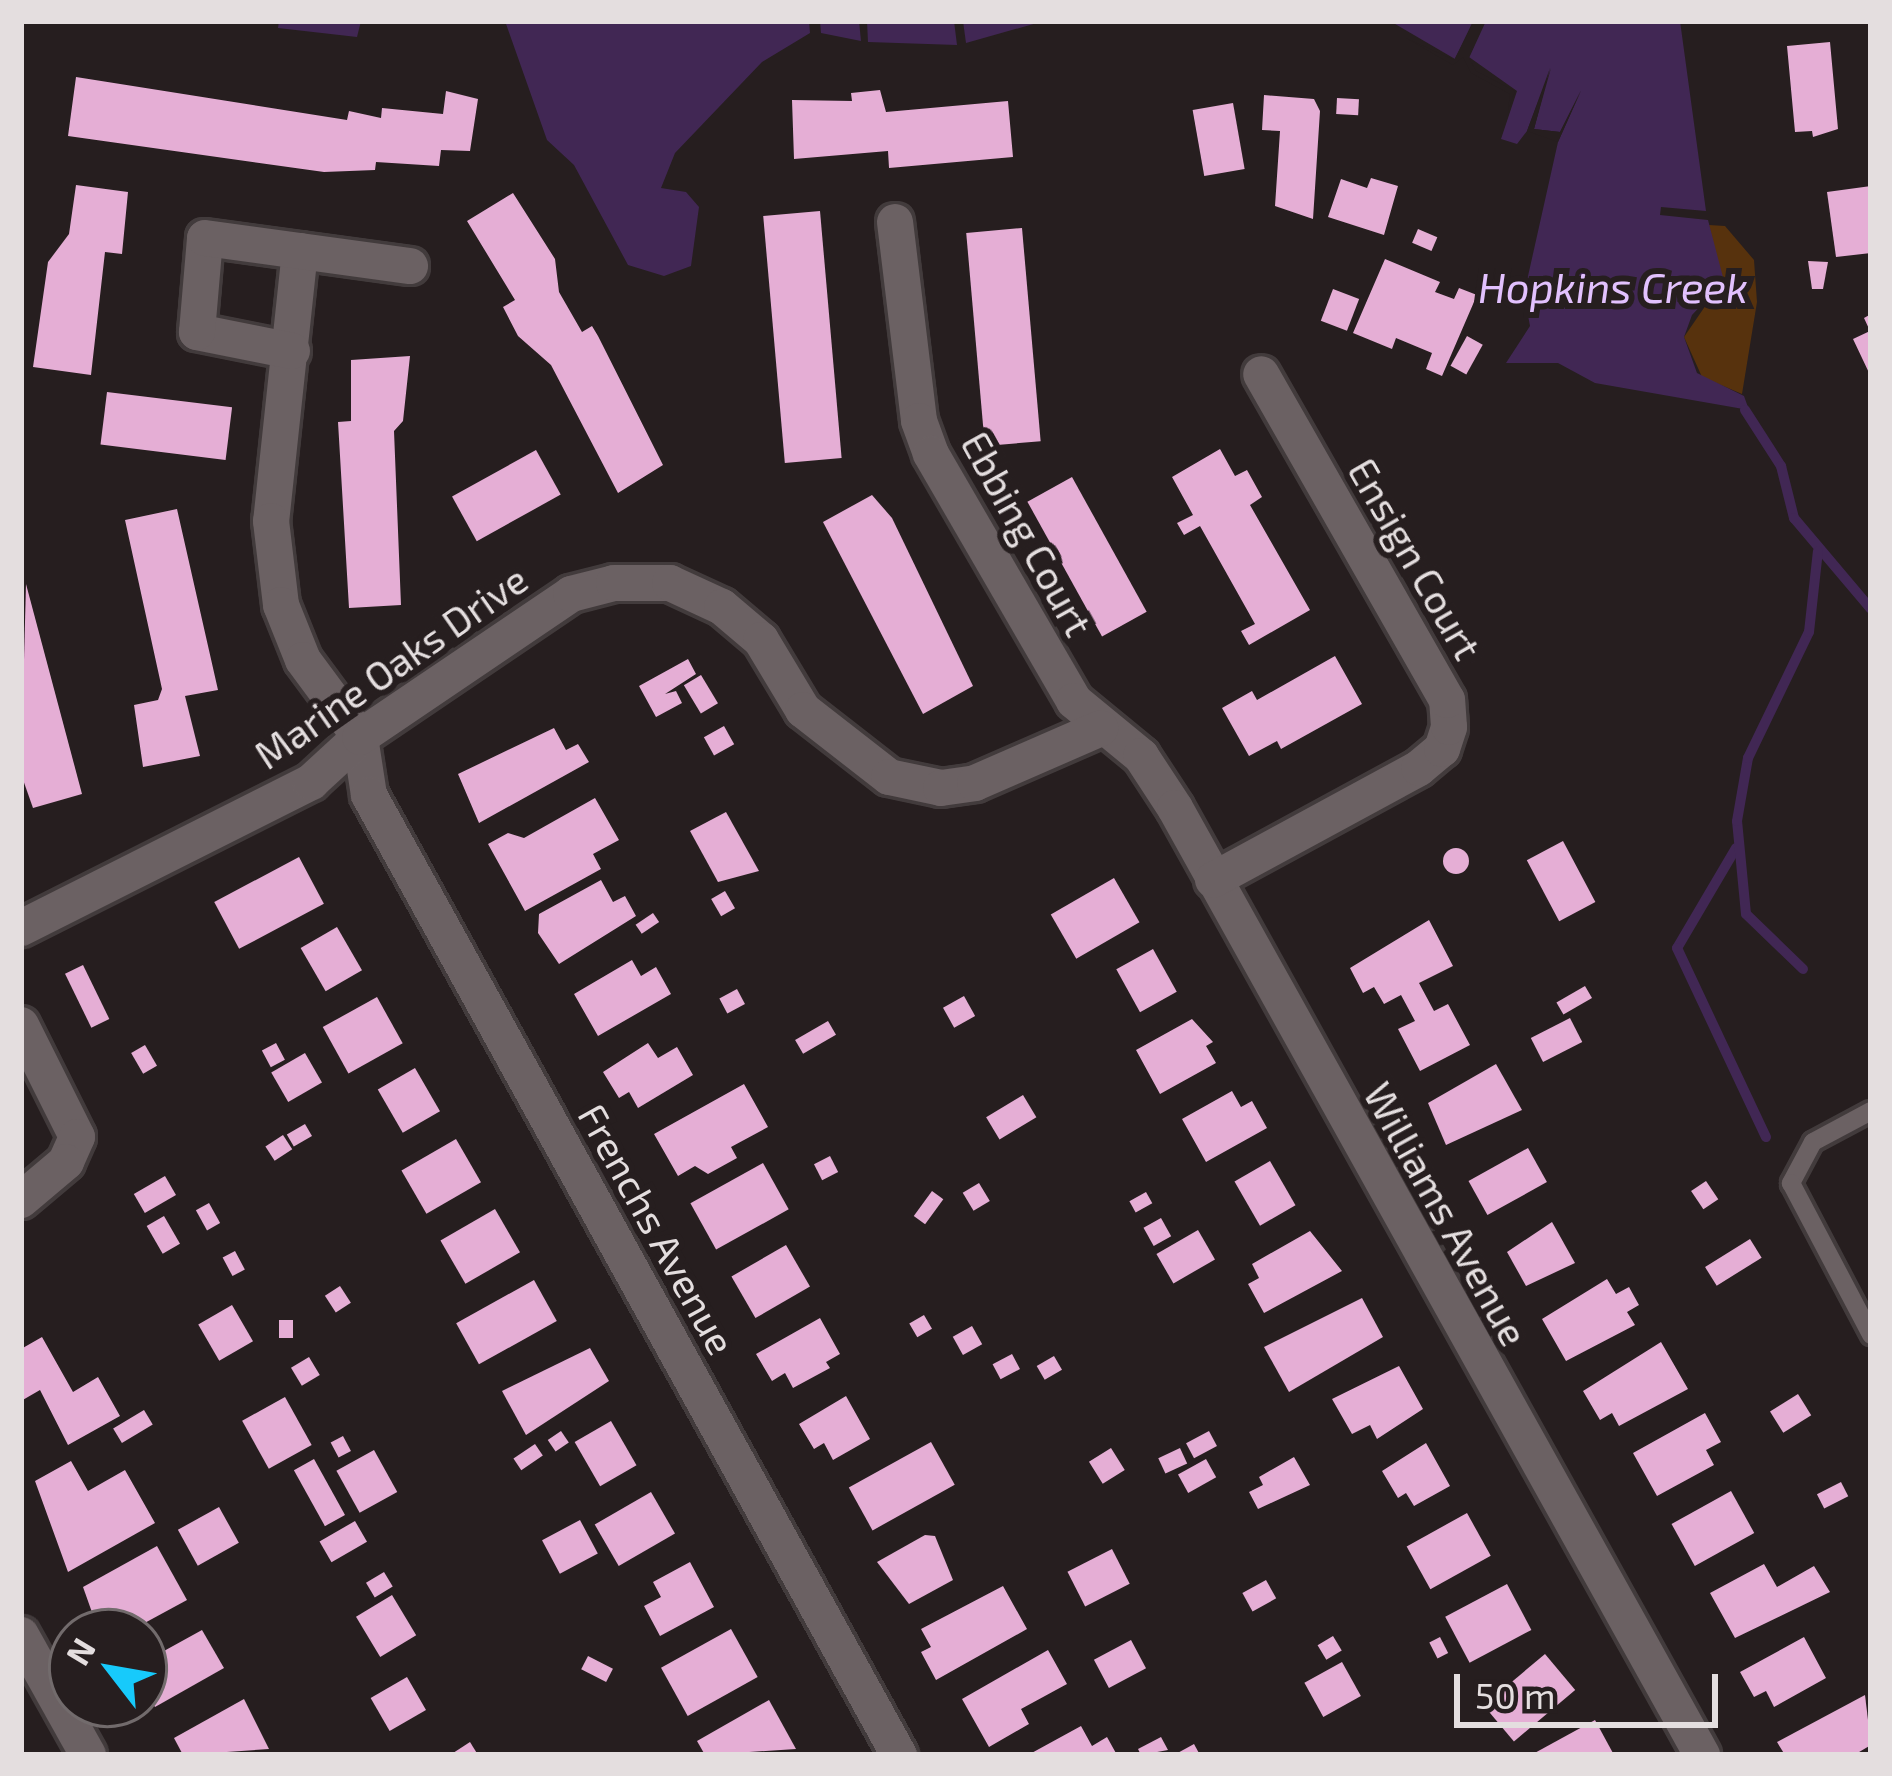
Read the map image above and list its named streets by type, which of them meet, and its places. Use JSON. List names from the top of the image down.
{
  "streets": {
    "street": [
      "Ebbing Court",
      "Ensign Court",
      "Marine Oaks Drive",
      "Williams Avenue",
      "Frenchs Avenue"
    ]
  },
  "crossings": [
    ["Ebbing Court", "Marine Oaks Drive"],
    ["Ebbing Court", "Williams Avenue"],
    ["Ensign Court", "Williams Avenue"],
    ["Marine Oaks Drive", "Williams Avenue"],
    ["Marine Oaks Drive", "Frenchs Avenue"]
  ],
  "water": ["Hopkins Creek"],
  "scale_bar": "50 m",
  "north": "top left"
}
